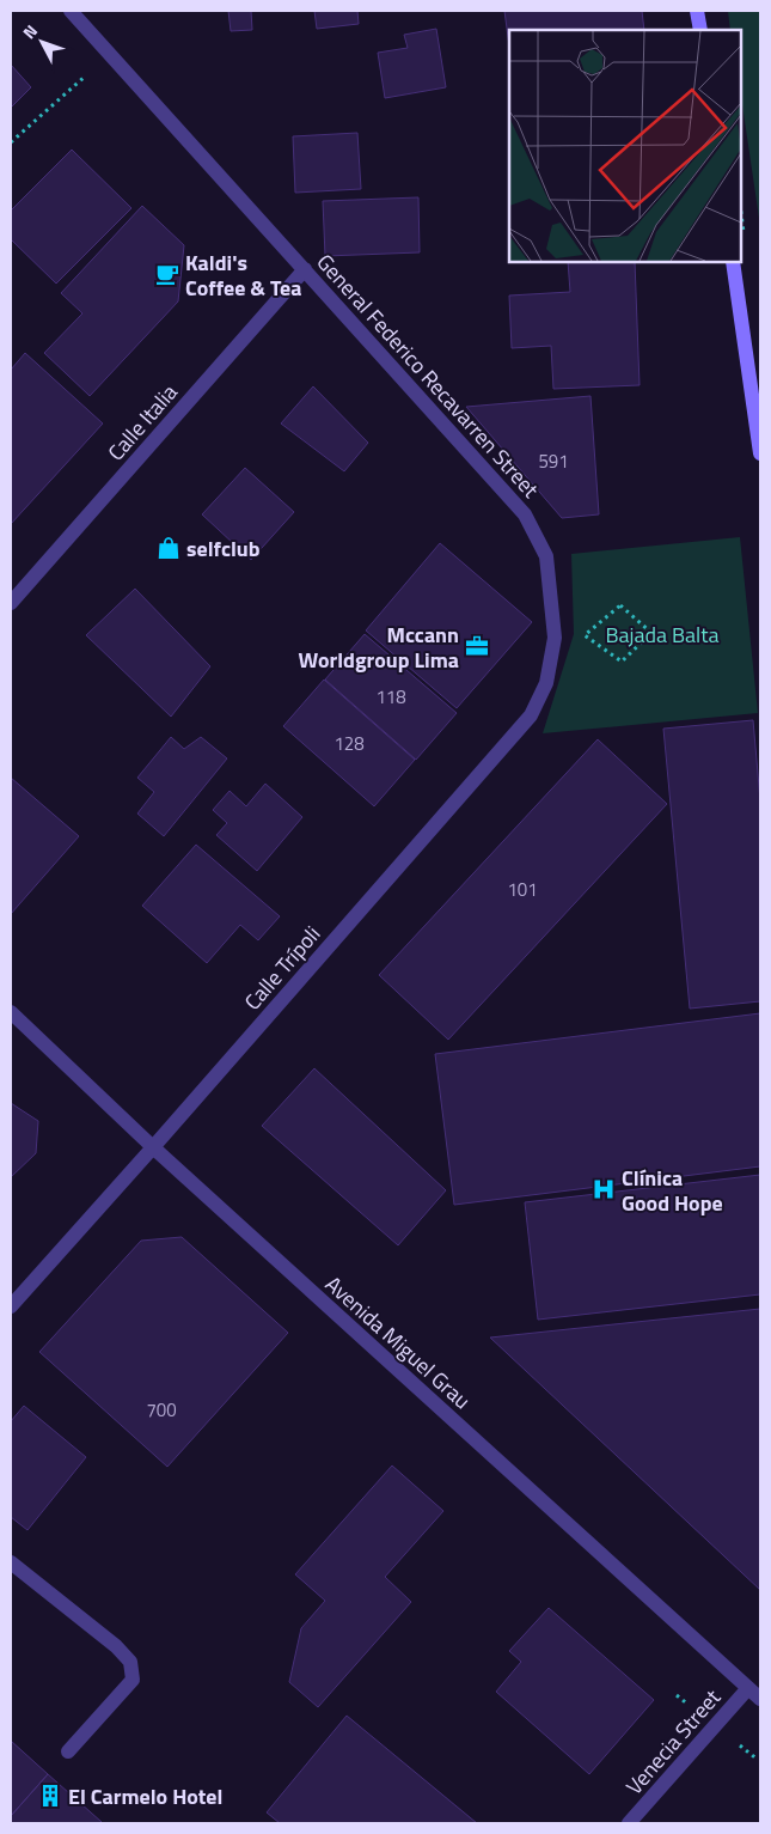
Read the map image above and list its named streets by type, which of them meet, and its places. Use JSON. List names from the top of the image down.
{
  "streets": {
    "street": [
      "General Federico Recavarren Street",
      "Calle Italia",
      "Calle Trípoli",
      "Avenida Miguel Grau",
      "Venecia Street"
    ]
  },
  "crossings": [
    ["General Federico Recavarren Street", "Calle Italia"],
    ["General Federico Recavarren Street", "Calle Trípoli"],
    ["Calle Trípoli", "Avenida Miguel Grau"],
    ["Avenida Miguel Grau", "Venecia Street"]
  ],
  "parks": ["Bajada Balta"],
  "places": {
    "cafe": ["Kaldi's Coffee & Tea"],
    "shop": ["selfclub"],
    "office": ["Mccann Worldgroup Lima"],
    "hospital": ["Clínica Good Hope"],
    "building": ["El Carmelo Hotel"]
  },
  "house_numbers": [
    "591",
    "118",
    "128",
    "101",
    "700"
  ],
  "north": "top left"
}
